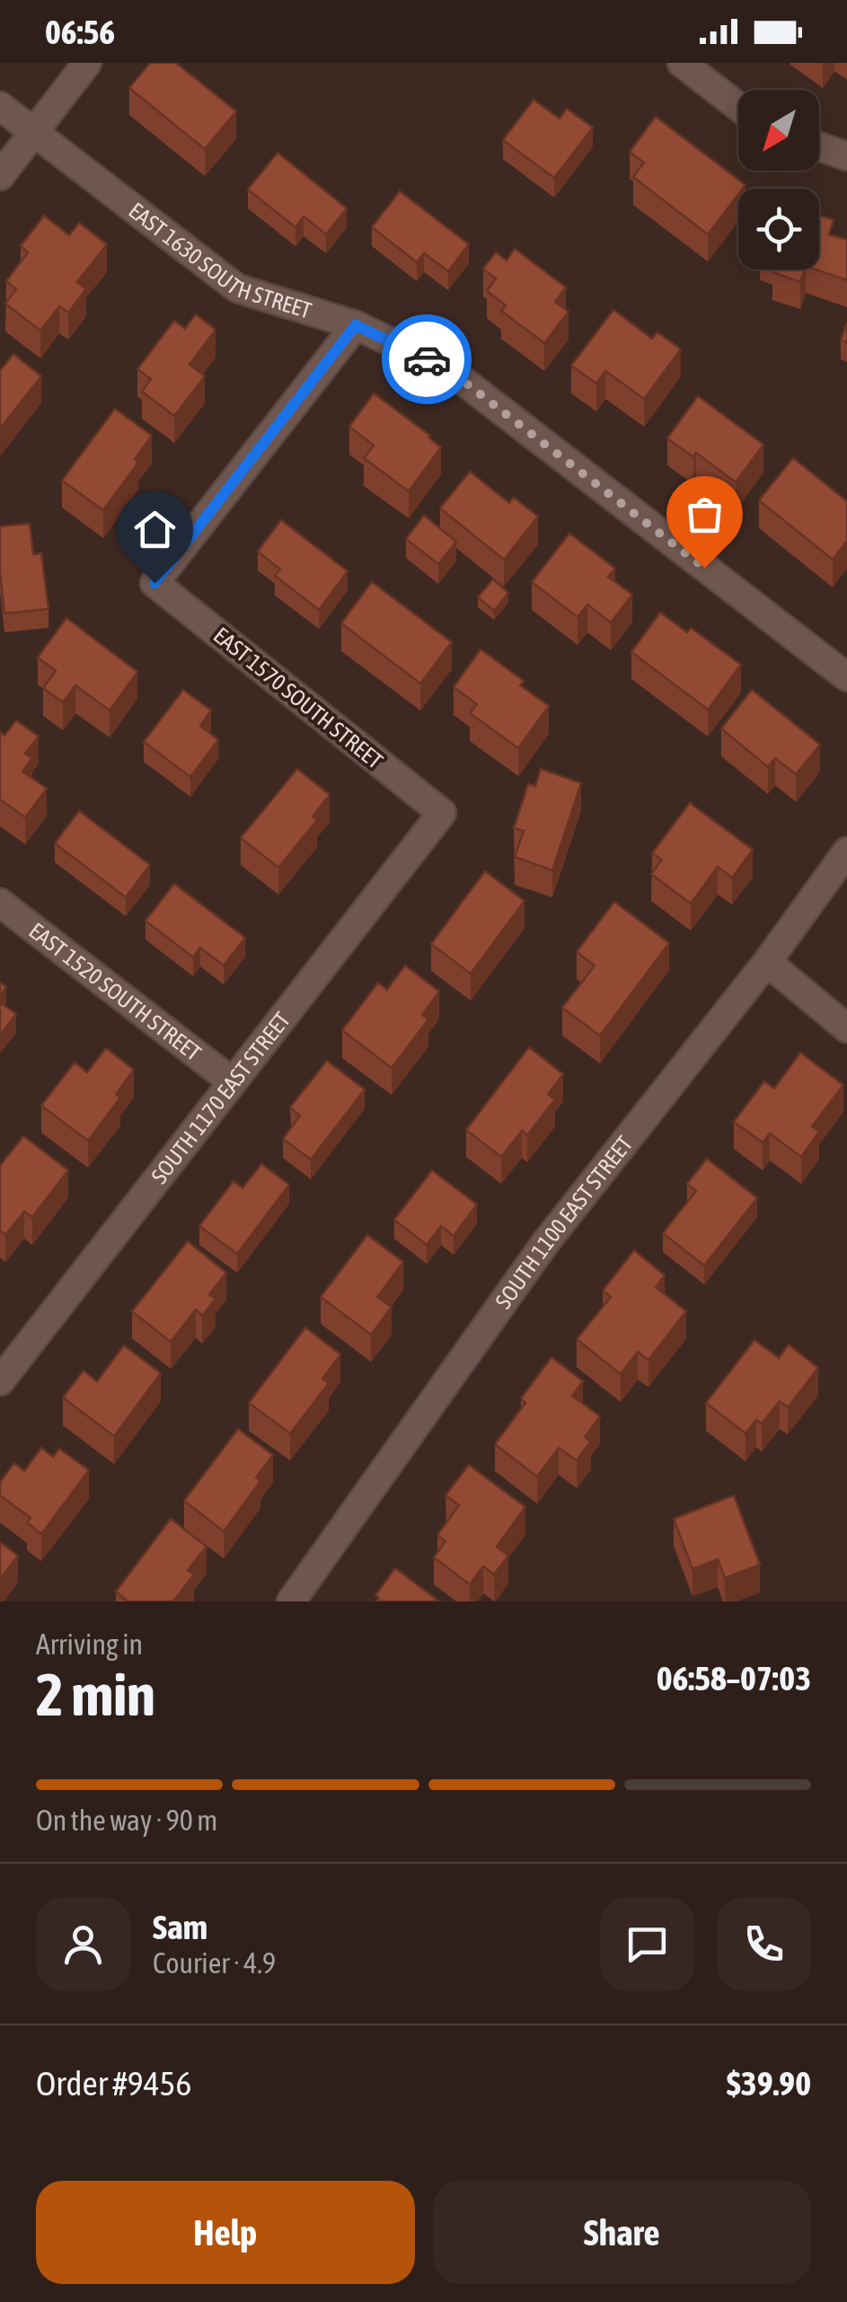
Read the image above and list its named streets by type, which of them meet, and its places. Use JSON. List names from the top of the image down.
{
  "streets": {
    "street": [
      "EAST 1630 SOUTH STREET",
      "EAST 1570 SOUTH STREET",
      "EAST 1520 SOUTH STREET",
      "SOUTH 1170 EAST STREET",
      "SOUTH 1100 EAST STREET"
    ]
  },
  "crossings": [
    ["EAST 1630 SOUTH STREET", "EAST 1570 SOUTH STREET"],
    ["EAST 1570 SOUTH STREET", "SOUTH 1170 EAST STREET"],
    ["EAST 1520 SOUTH STREET", "SOUTH 1170 EAST STREET"]
  ],
  "north": "bottom left",
  "page": {
    "status": "06:56",
    "heading": ["2 min", "Arriving in", "06:58–07:03"],
    "panel": [
      "Sam",
      "Courier · 4.9",
      "Order #9456",
      "$39.90"
    ],
    "bar": "On the way · 90 m",
    "buttons": ["Help", "Share"]
  }
}
